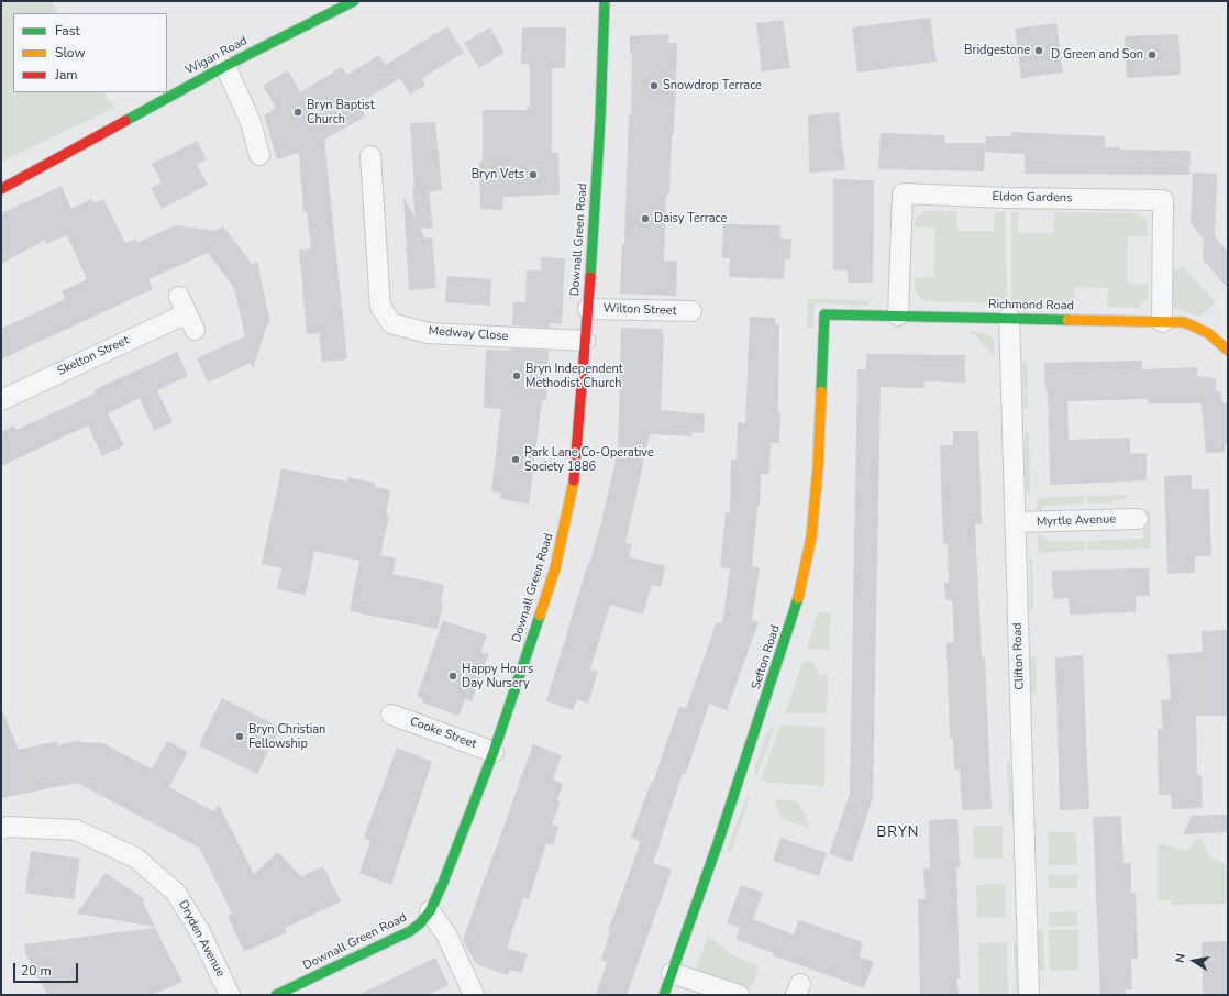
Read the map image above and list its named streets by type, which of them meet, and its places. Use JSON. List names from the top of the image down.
{
  "streets": {
    "main road": [
      "Wigan Road",
      "Downall Green Road",
      "Richmond Road",
      "Sefton Road"
    ],
    "street": [
      "Eldon Gardens",
      "Wilton Street",
      "Medway Close",
      "Skelton Street",
      "Myrtle Avenue",
      "Clifton Road",
      "Cooke Street",
      "Dryden Avenue"
    ]
  },
  "crossings": [
    ["Eldon Gardens", "Richmond Road"],
    ["Downall Green Road", "Wilton Street"],
    ["Downall Green Road", "Medway Close"],
    ["Downall Green Road", "Cooke Street"],
    ["Richmond Road", "Clifton Road"],
    ["Richmond Road", "Sefton Road"],
    ["Myrtle Avenue", "Clifton Road"]
  ],
  "districts": ["BRYN"],
  "places": [
    "Bridgestone",
    "D Green and Son",
    "Snowdrop Terrace",
    "Bryn Baptist Church",
    "Bryn Vets",
    "Daisy Terrace",
    "Bryn Independent Methodist Church",
    "Park Lane Co-Operative Society 1886",
    "Happy Hours Day Nursery",
    "Bryn Christian Fellowship"
  ],
  "legend": ["Fast", "Slow", "Jam"],
  "scale_bar": "20 m",
  "north": "left"
}
